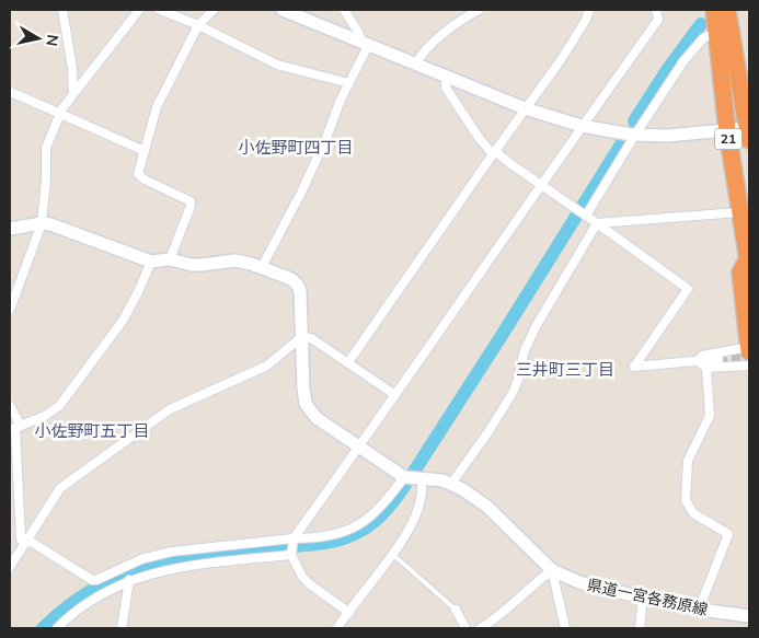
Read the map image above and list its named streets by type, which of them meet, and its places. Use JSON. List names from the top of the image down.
{
  "streets": {
    "highway": ["21"],
    "main road": ["県道一宮各務原線"]
  },
  "districts": ["小佐野町四丁目", "三井町三丁目", "小佐野町五丁目"],
  "north": "right"
}
